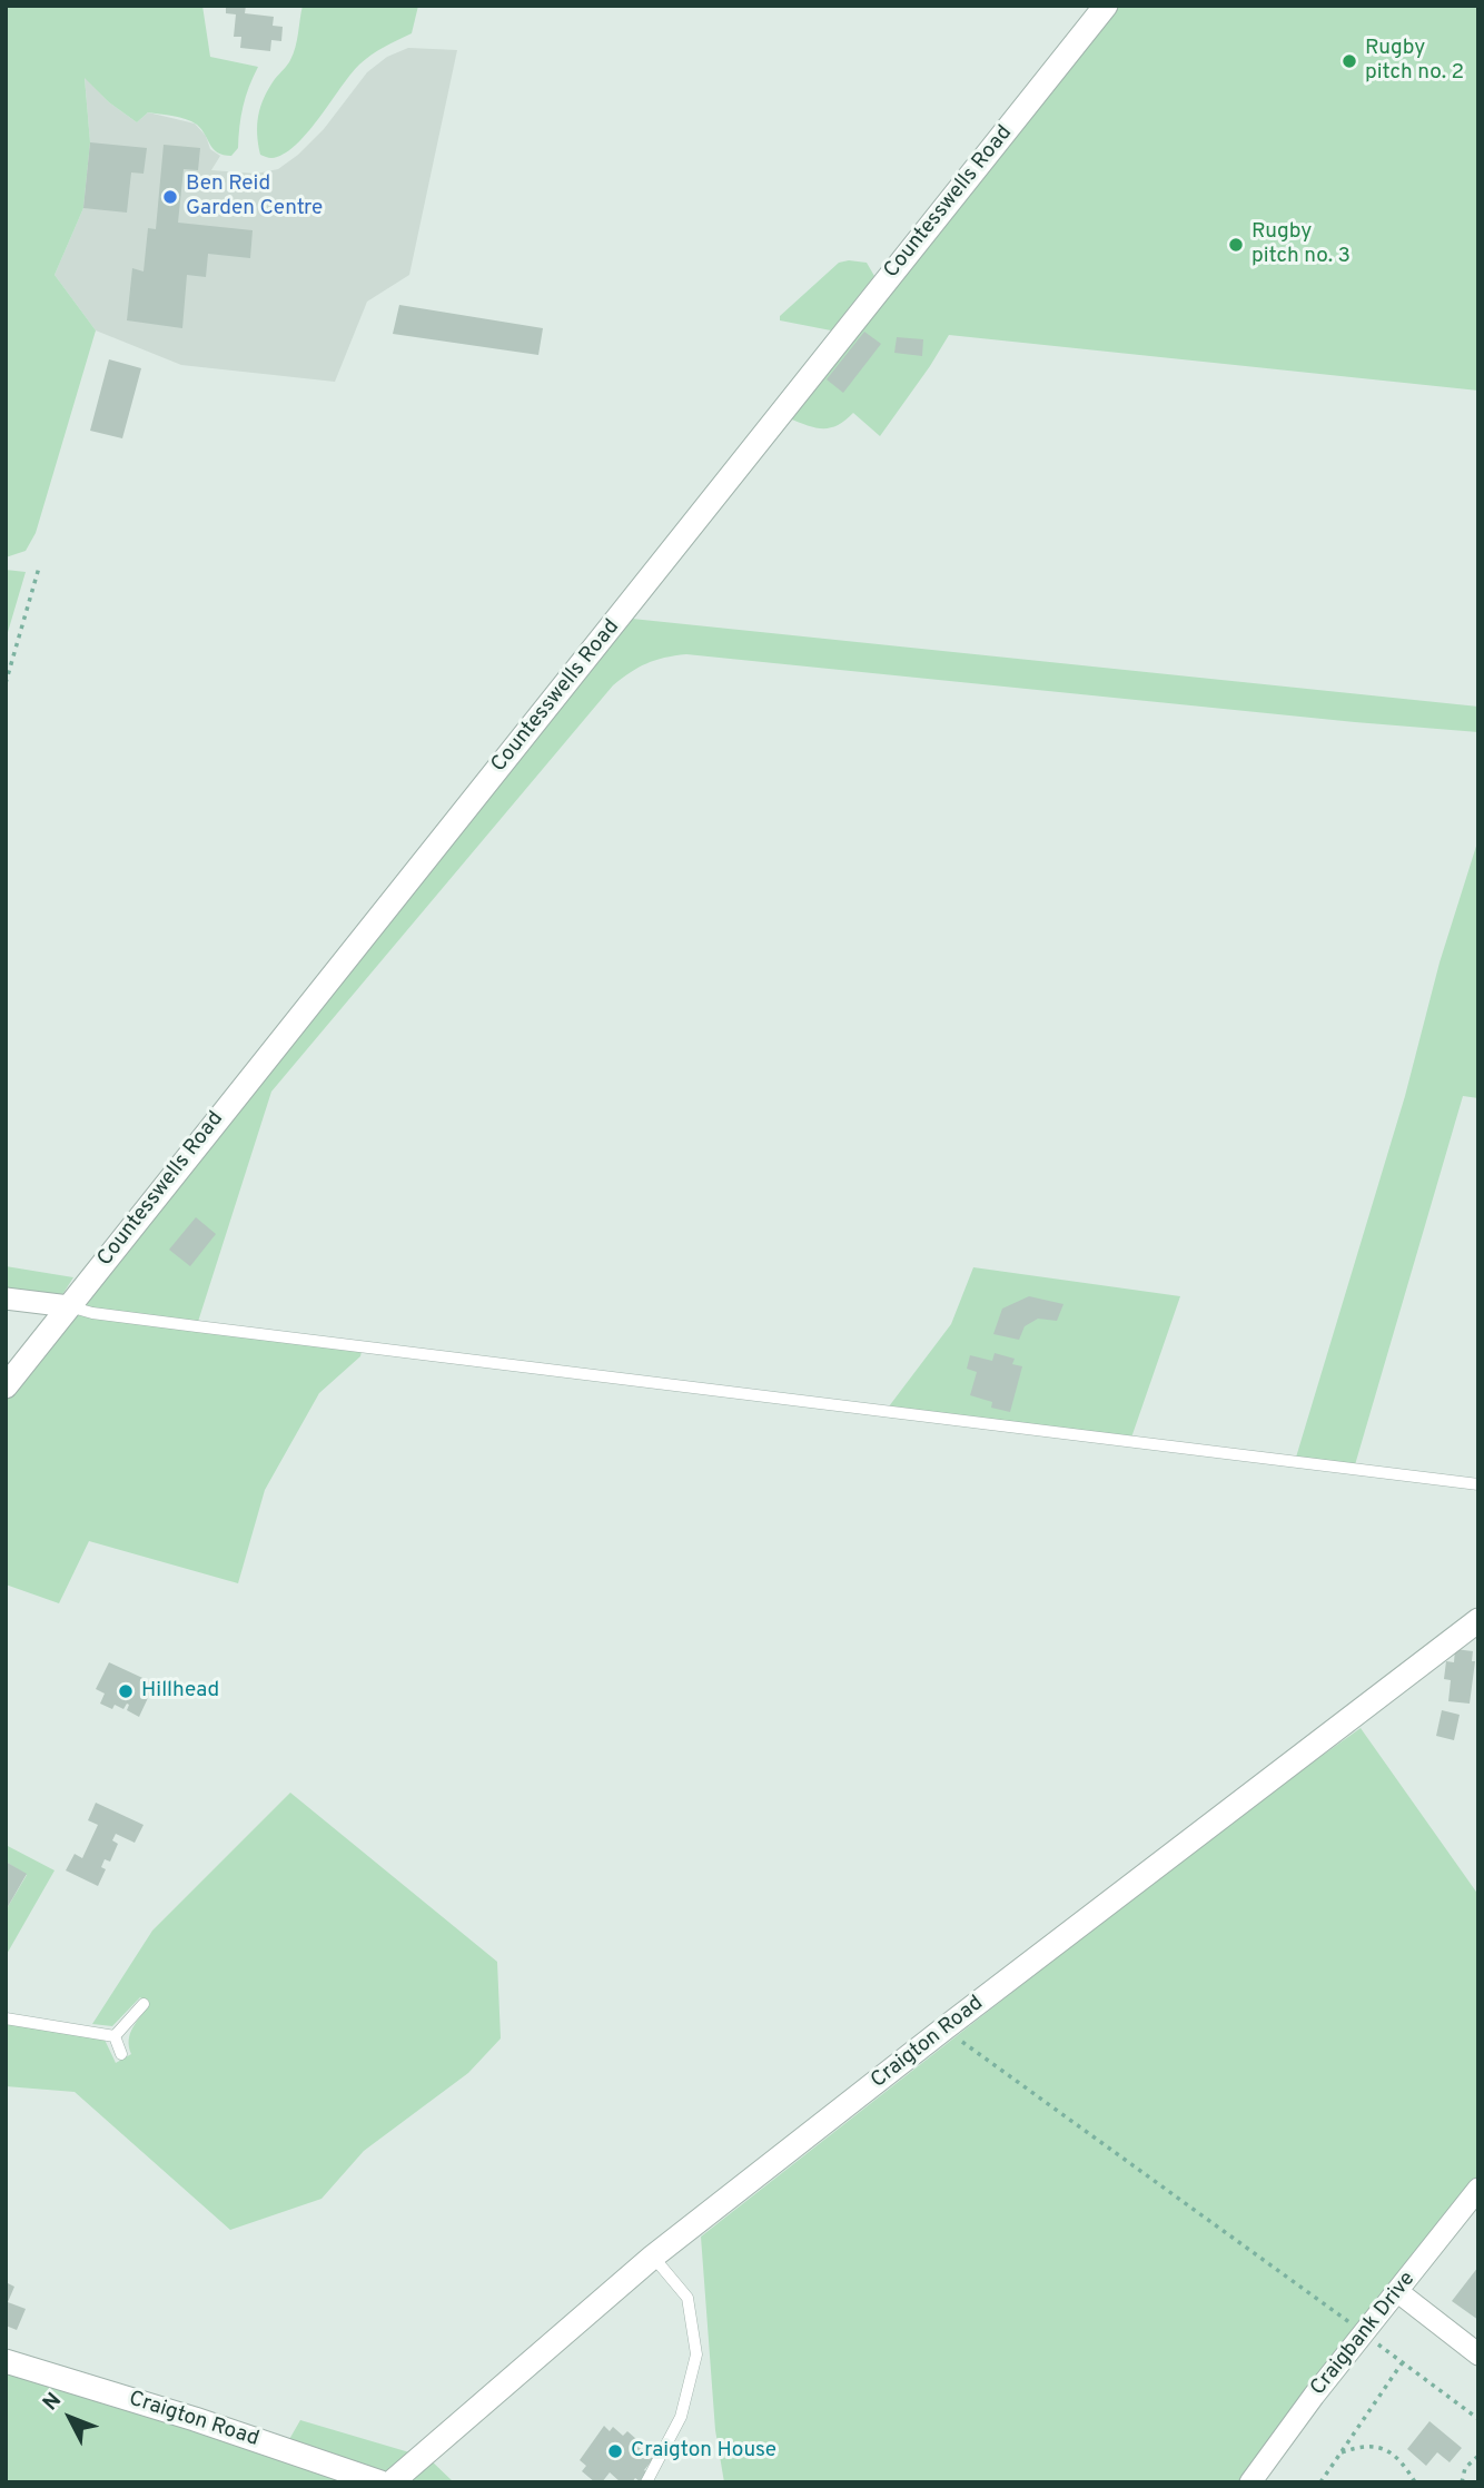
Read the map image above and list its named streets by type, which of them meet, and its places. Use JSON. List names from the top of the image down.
{
  "streets": {
    "street": ["Countesswells Road", "Craigton Road", "Craigbank Drive"]
  },
  "places": [
    "Rugby pitch no. 2",
    "Ben Reid Garden Centre",
    "Rugby pitch no. 3",
    "Hillhead",
    "Craigton House"
  ],
  "north": "top left"
}
